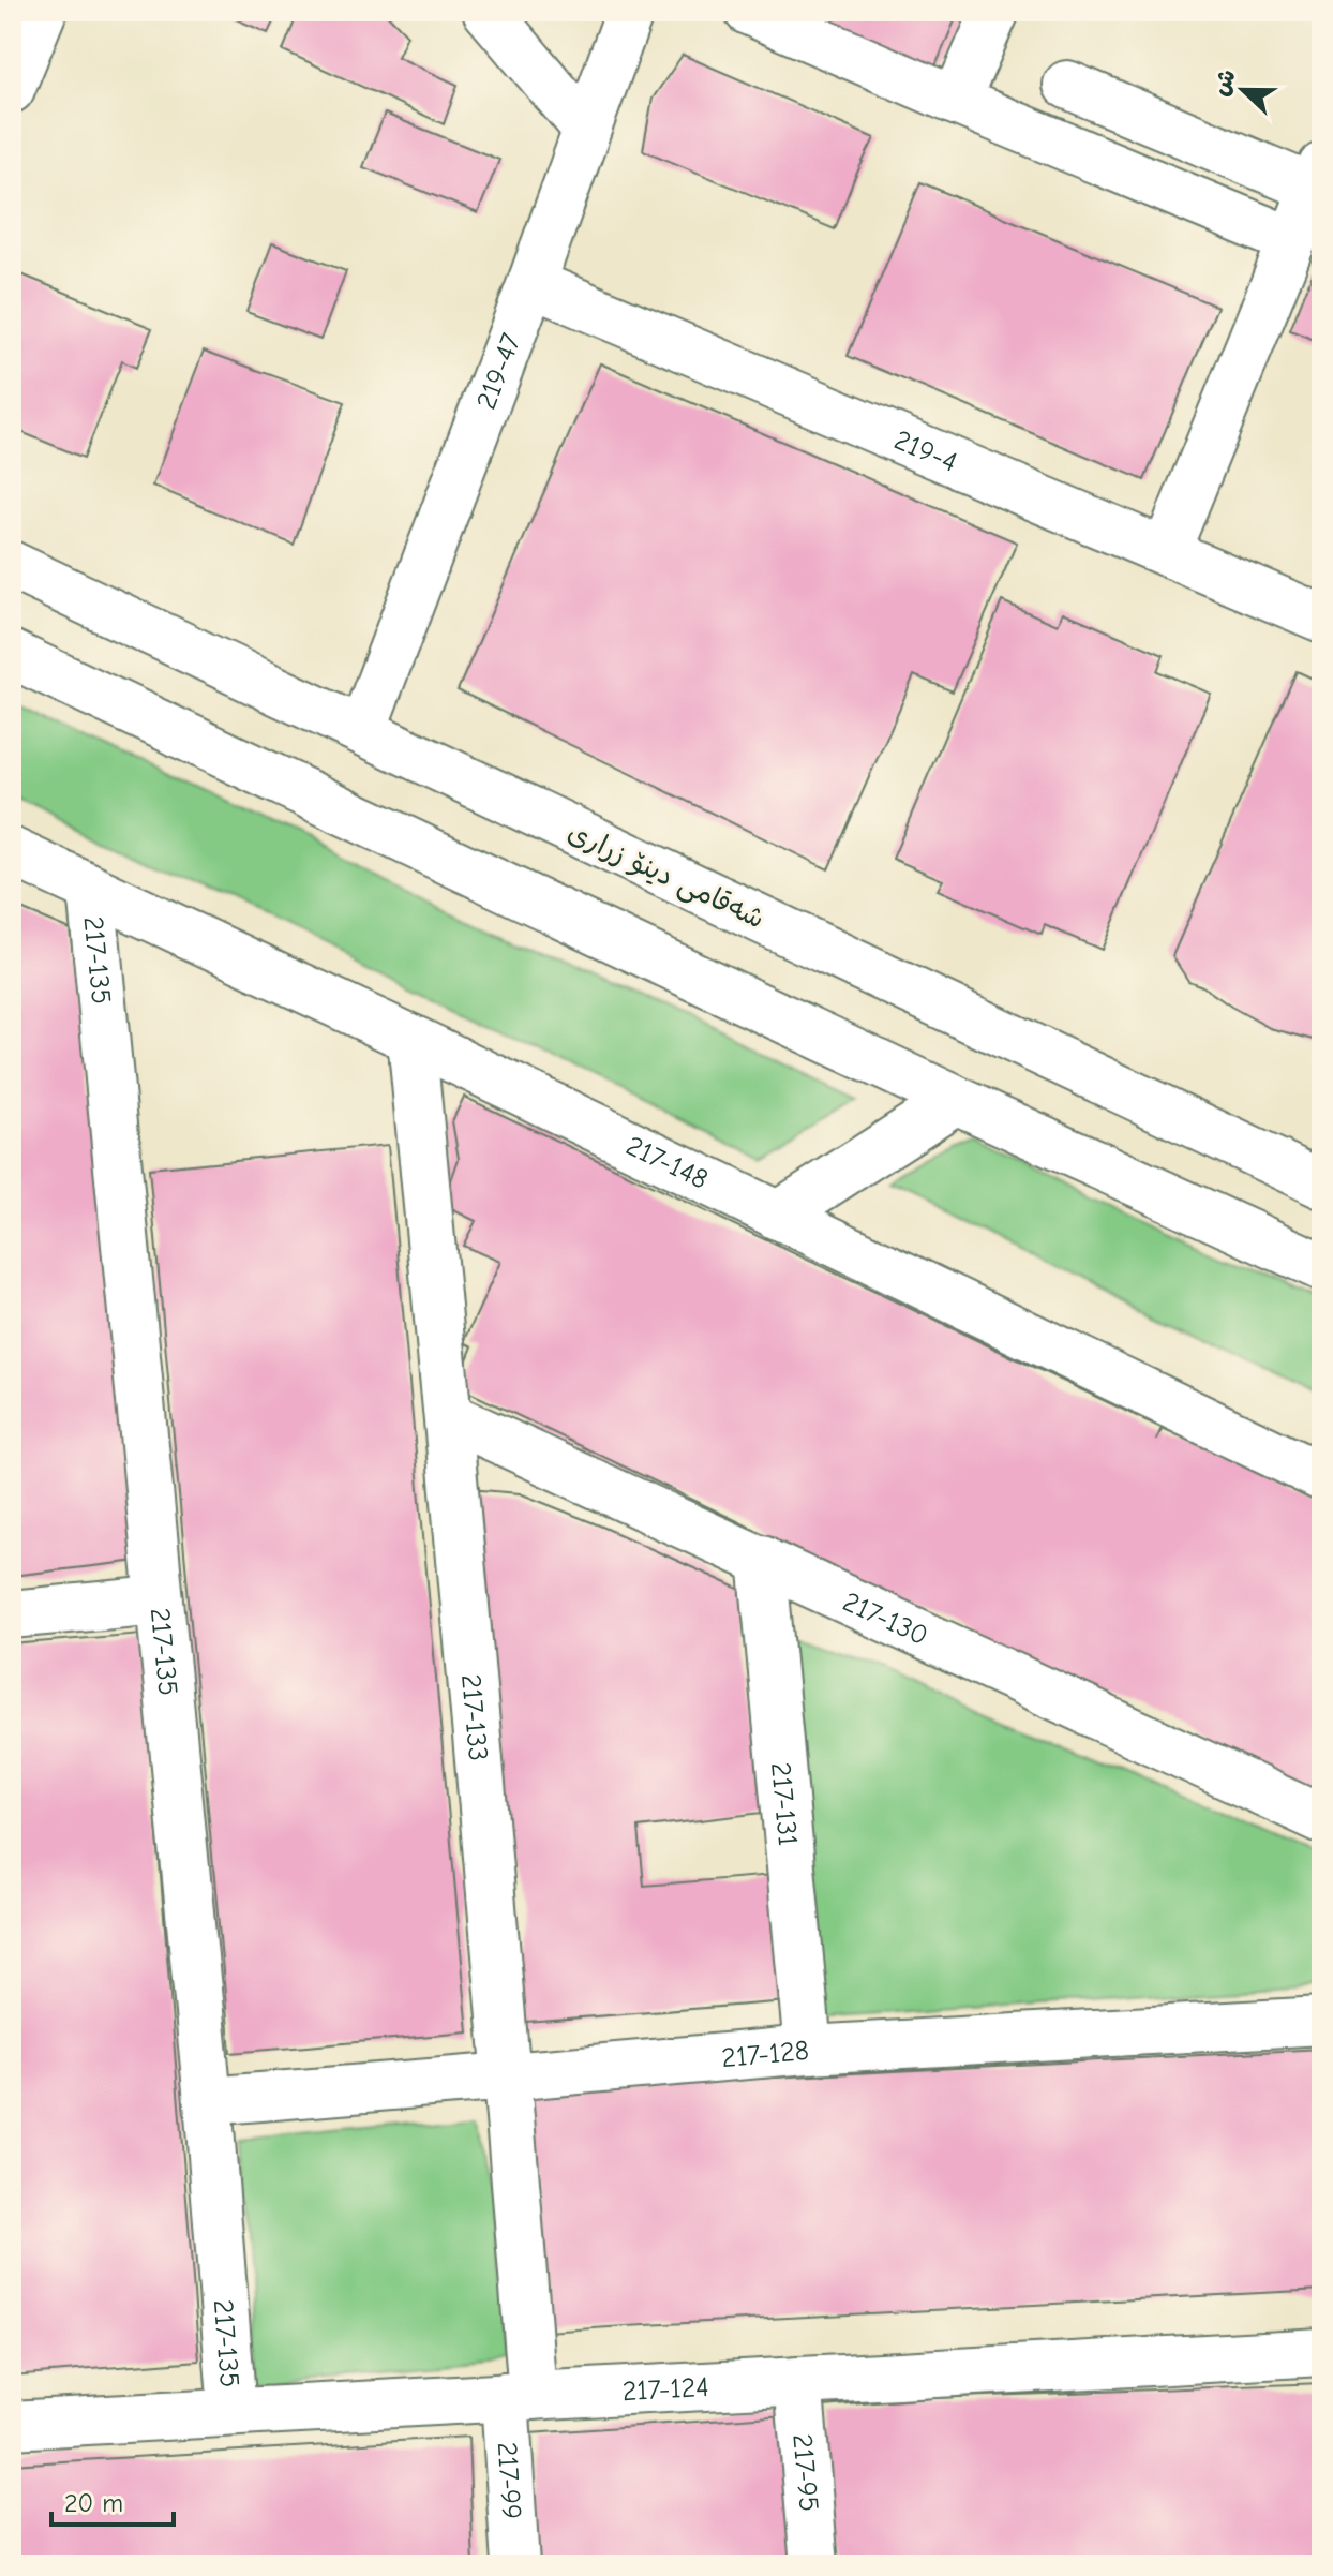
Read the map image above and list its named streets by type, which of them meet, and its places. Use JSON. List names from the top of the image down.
{
  "streets": {
    "street": [
      "219-47",
      "219-4",
      "شەقامی دینۆ زراری",
      "217-135",
      "217-148",
      "217-130",
      "217-133",
      "217-131",
      "217-128",
      "217-124",
      "217-95",
      "217-99"
    ]
  },
  "crossings": [
    ["219-47", "219-4"],
    ["219-47", "شەقامی دینۆ زراری"],
    ["217-135", "217-148"],
    ["217-135", "217-128"],
    ["217-135", "217-124"],
    ["217-148", "217-133"],
    ["217-130", "217-133"],
    ["217-130", "217-131"],
    ["217-133", "217-128"],
    ["217-133", "217-124"],
    ["217-133", "217-99"],
    ["217-131", "217-128"],
    ["217-124", "217-95"],
    ["217-124", "217-99"]
  ],
  "scale_bar": "20 m",
  "north": "left"
}
